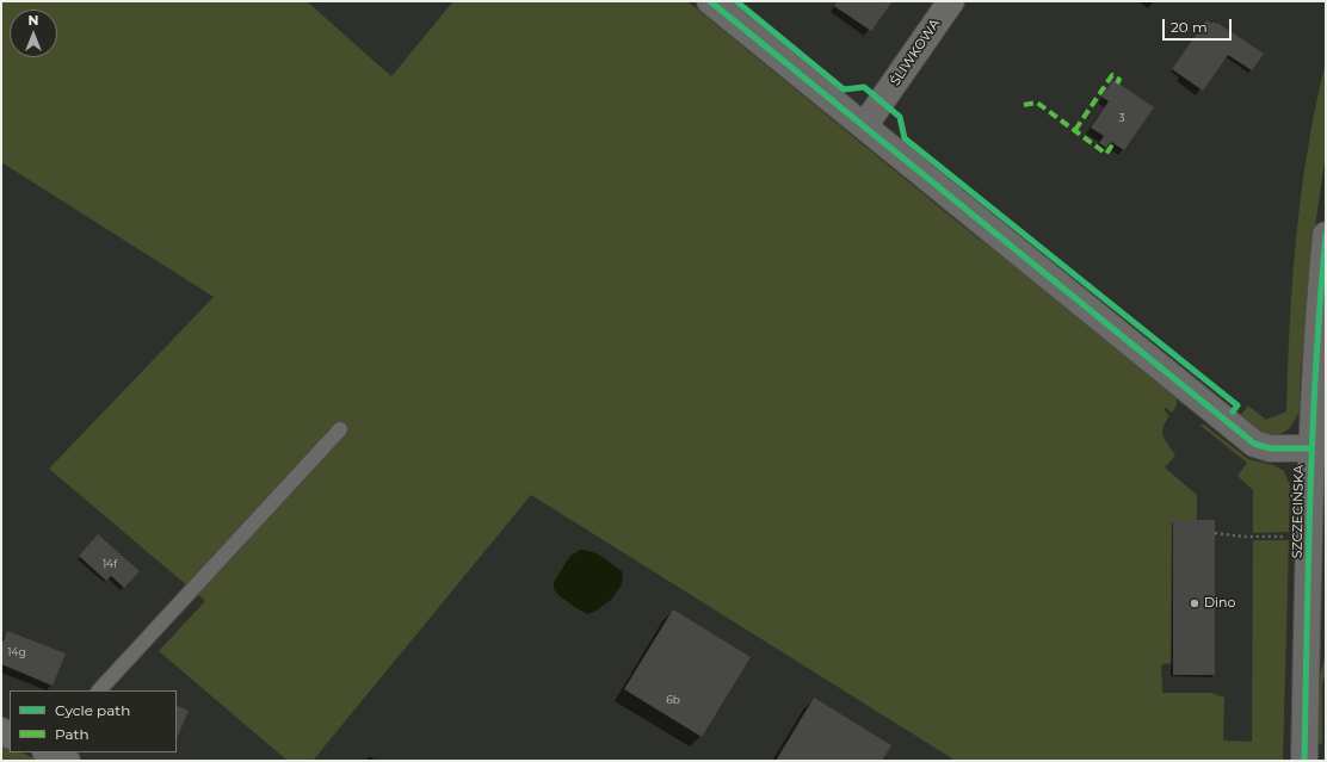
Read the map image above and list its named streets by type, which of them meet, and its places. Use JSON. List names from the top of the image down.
{
  "streets": {
    "street": ["ŚLIWKOWA", "SZCZECIŃSKA"]
  },
  "places": ["Dino"],
  "house_numbers": [
    "3",
    "14f",
    "14g",
    "6b"
  ],
  "legend": ["Cycle path", "Path"],
  "scale_bar": "20 m",
  "north": "top"
}
